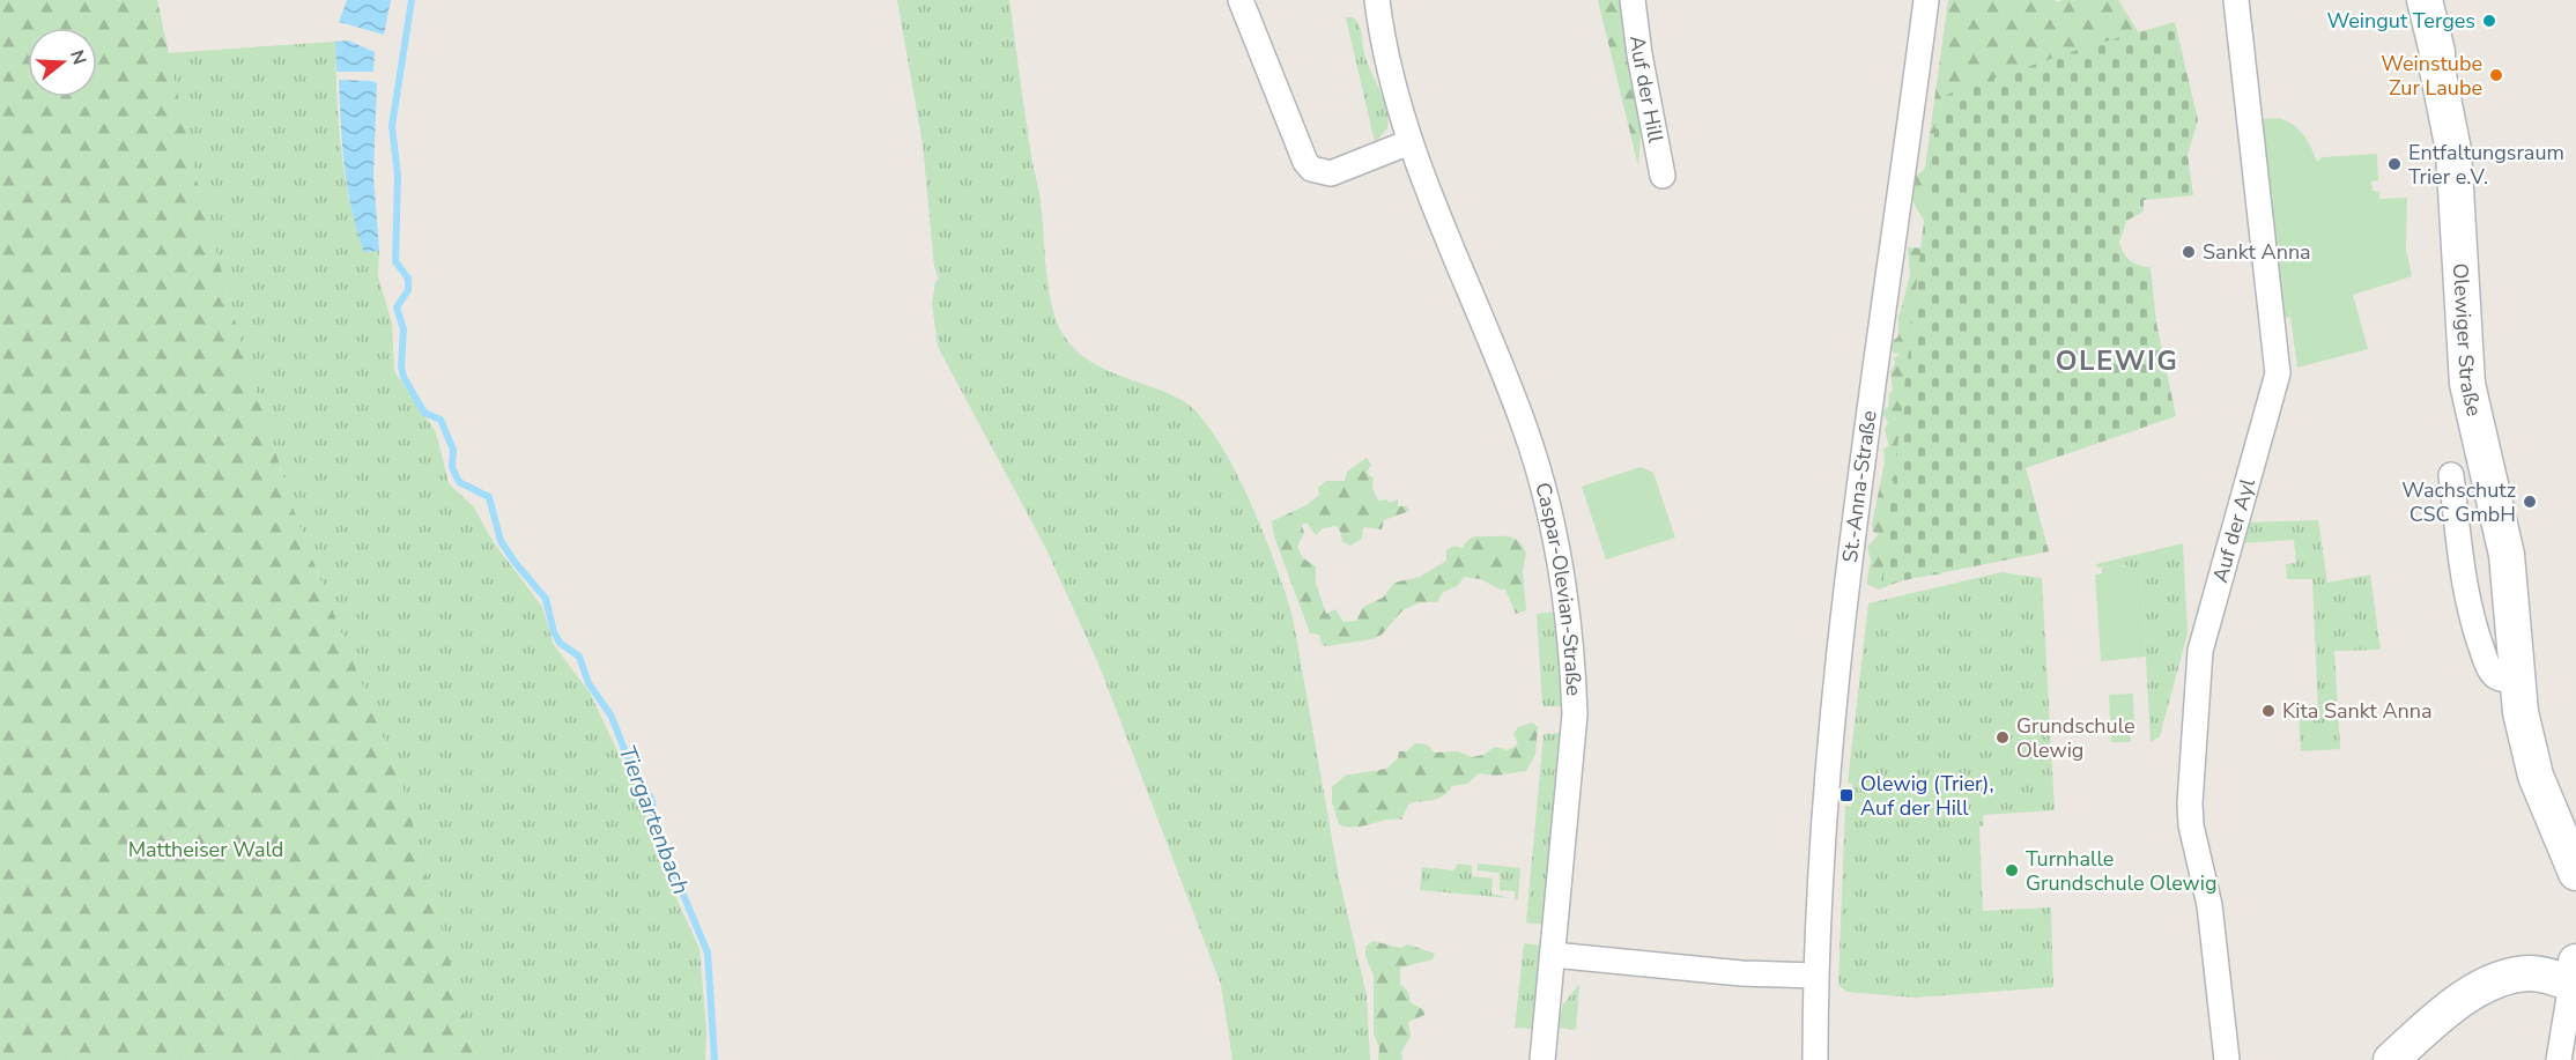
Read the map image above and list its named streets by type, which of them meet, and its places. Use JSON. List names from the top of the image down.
{
  "streets": {
    "street": [
      "Auf der Hill",
      "Olewiger Straße",
      "St.-Anna-Straße",
      "Auf der Ayl",
      "Caspar-Olevian-Straße"
    ]
  },
  "districts": ["OLEWIG"],
  "water": ["Tiergartenbach"],
  "parks": ["Mattheiser Wald"],
  "places": {
    "other": [
      "Weingut Terges",
      "Weinstube Zur Laube",
      "Entfaltungsraum Trier e.V.",
      "Sankt Anna",
      "Wachschutz CSC GmbH",
      "Kita Sankt Anna",
      "Grundschule Olewig",
      "Turnhalle Grundschule Olewig"
    ],
    "transit": ["Olewig (Trier), Auf der Hill"]
  },
  "north": "right"
}
